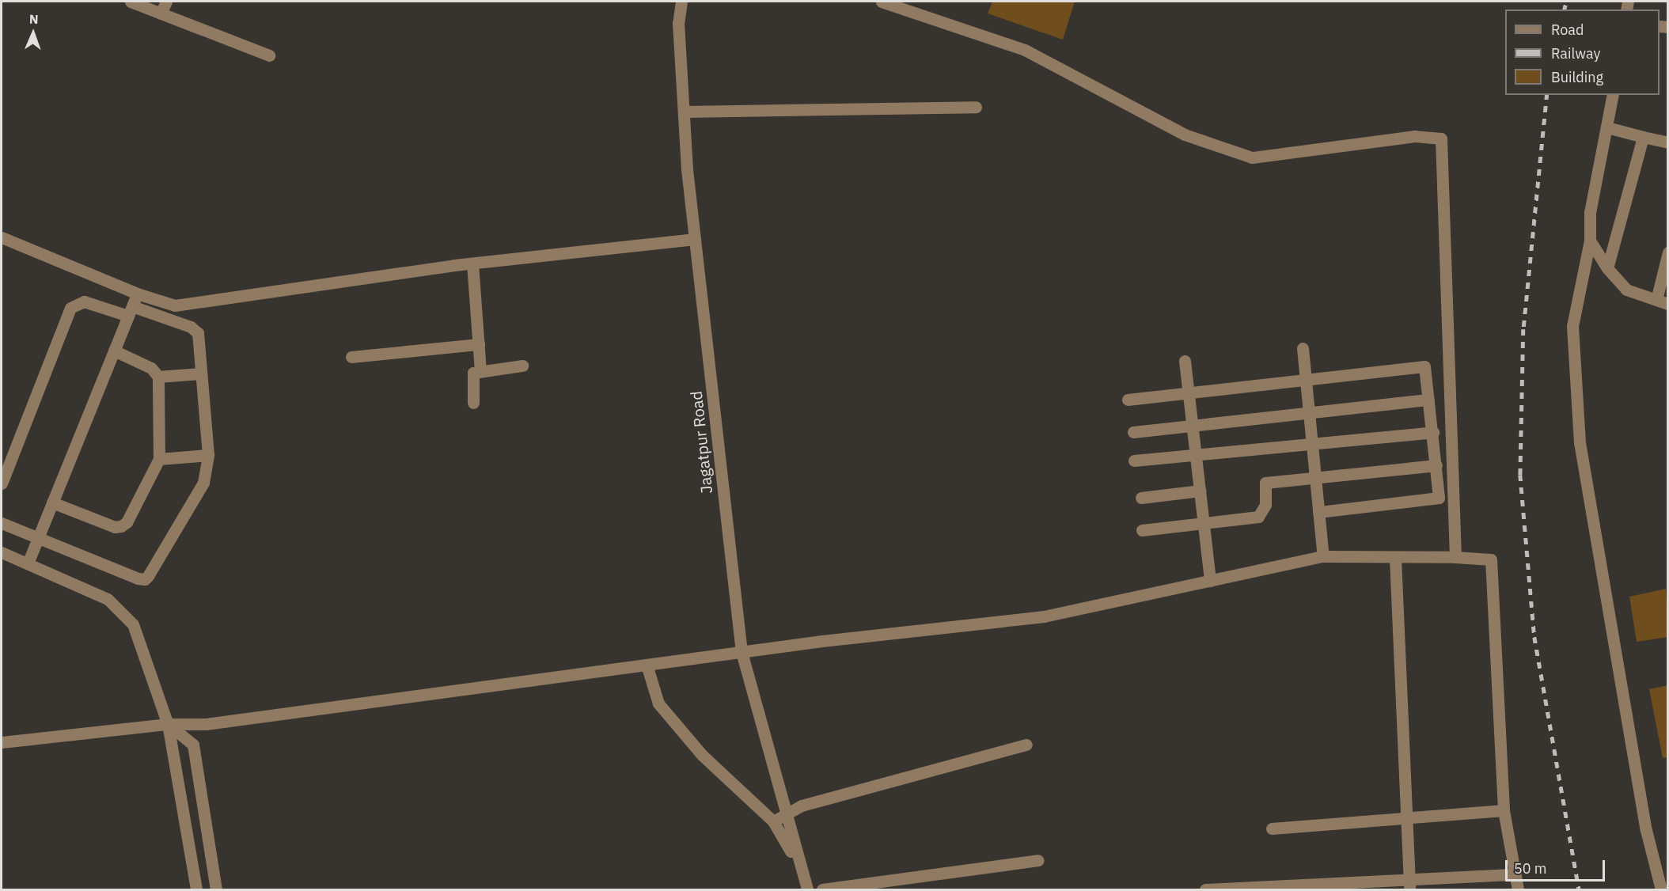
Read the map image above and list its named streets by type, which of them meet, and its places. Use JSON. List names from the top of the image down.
{
  "streets": {
    "street": ["Jagatpur Road"]
  },
  "legend": ["Road", "Railway", "Building"],
  "scale_bar": "50 m",
  "north": "top"
}
